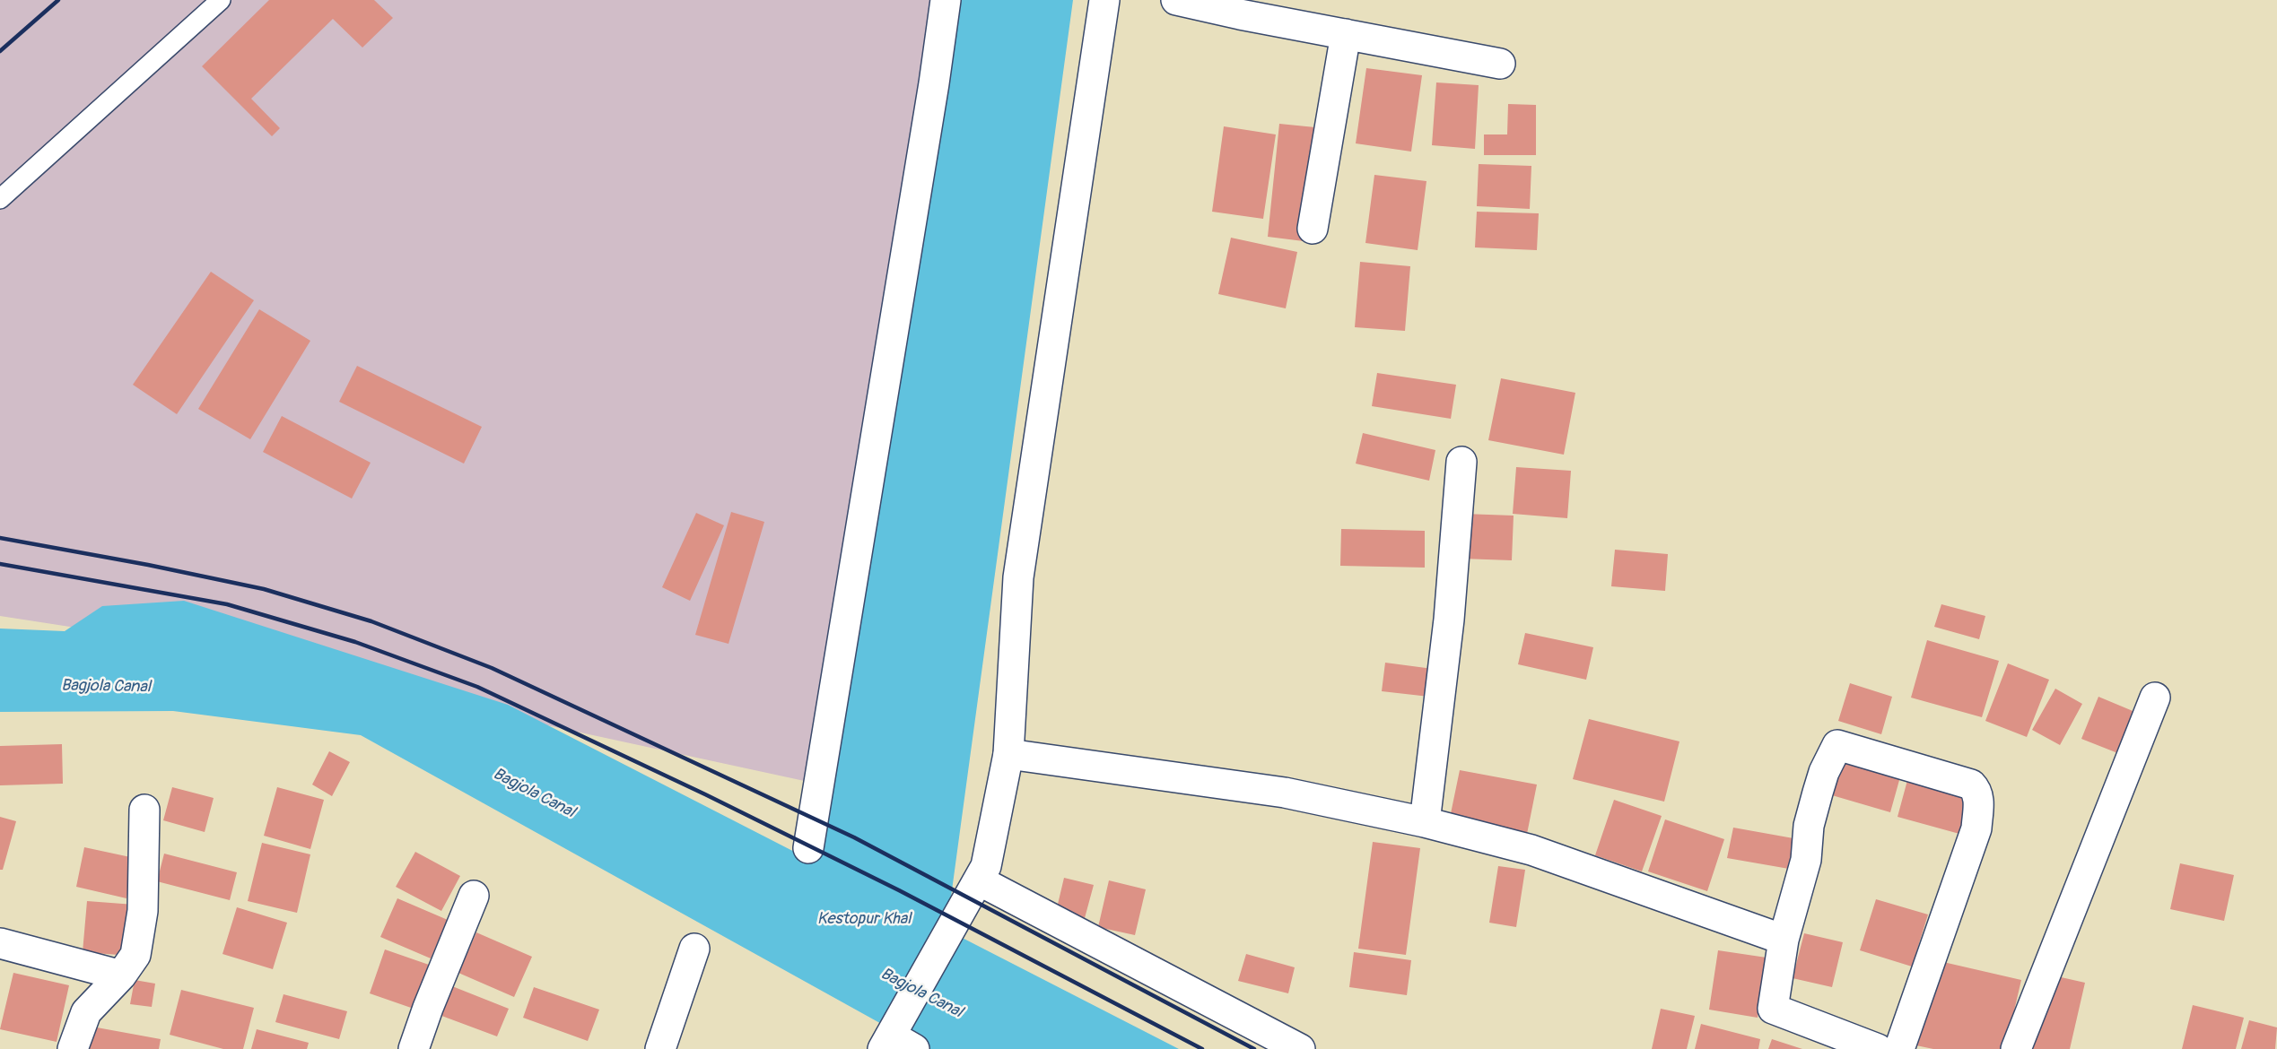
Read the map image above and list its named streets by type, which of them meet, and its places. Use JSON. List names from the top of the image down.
{
  "water": ["Bagjola Canal", "Kestopur Khal"]
}
